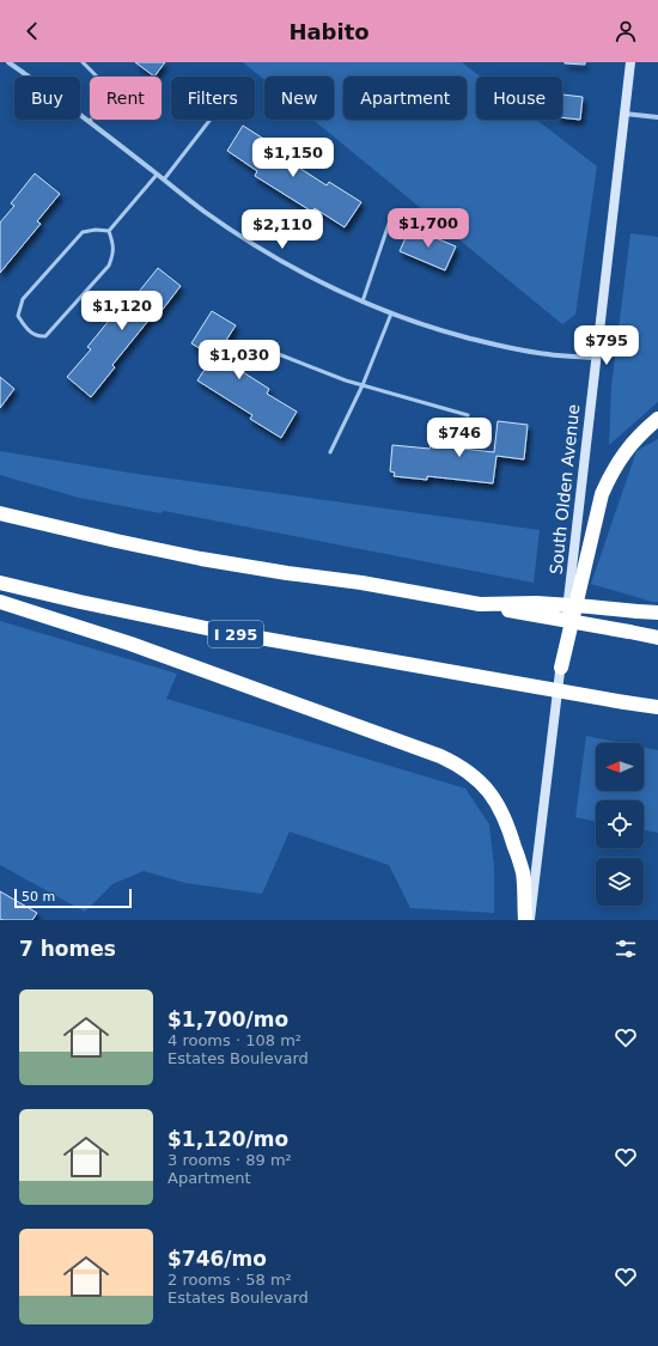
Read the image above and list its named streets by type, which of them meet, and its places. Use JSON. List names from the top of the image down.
{
  "streets": {
    "highway": ["I 295"],
    "main road": ["South Olden Avenue"]
  },
  "scale_bar": "50 m",
  "north": "left",
  "page": {
    "header": "Habito",
    "chip": [
      "Buy",
      "Rent",
      "Filters",
      "New",
      "Apartment",
      "House"
    ],
    "price": [
      "$1,150",
      "$1,700",
      "$2,110",
      "$1,120",
      "$795",
      "$1,030",
      "$746"
    ],
    "scale": "50 m",
    "heading": "7 homes",
    "list": [
      {
        "name": "$1,700/mo",
        "note": "4 rooms · 108 m² · Estates Boulevard"
      },
      {
        "name": "$1,120/mo",
        "note": "3 rooms · 89 m² · Apartment"
      },
      {
        "name": "$746/mo",
        "note": "2 rooms · 58 m² · Estates Boulevard"
      }
    ]
  }
}
